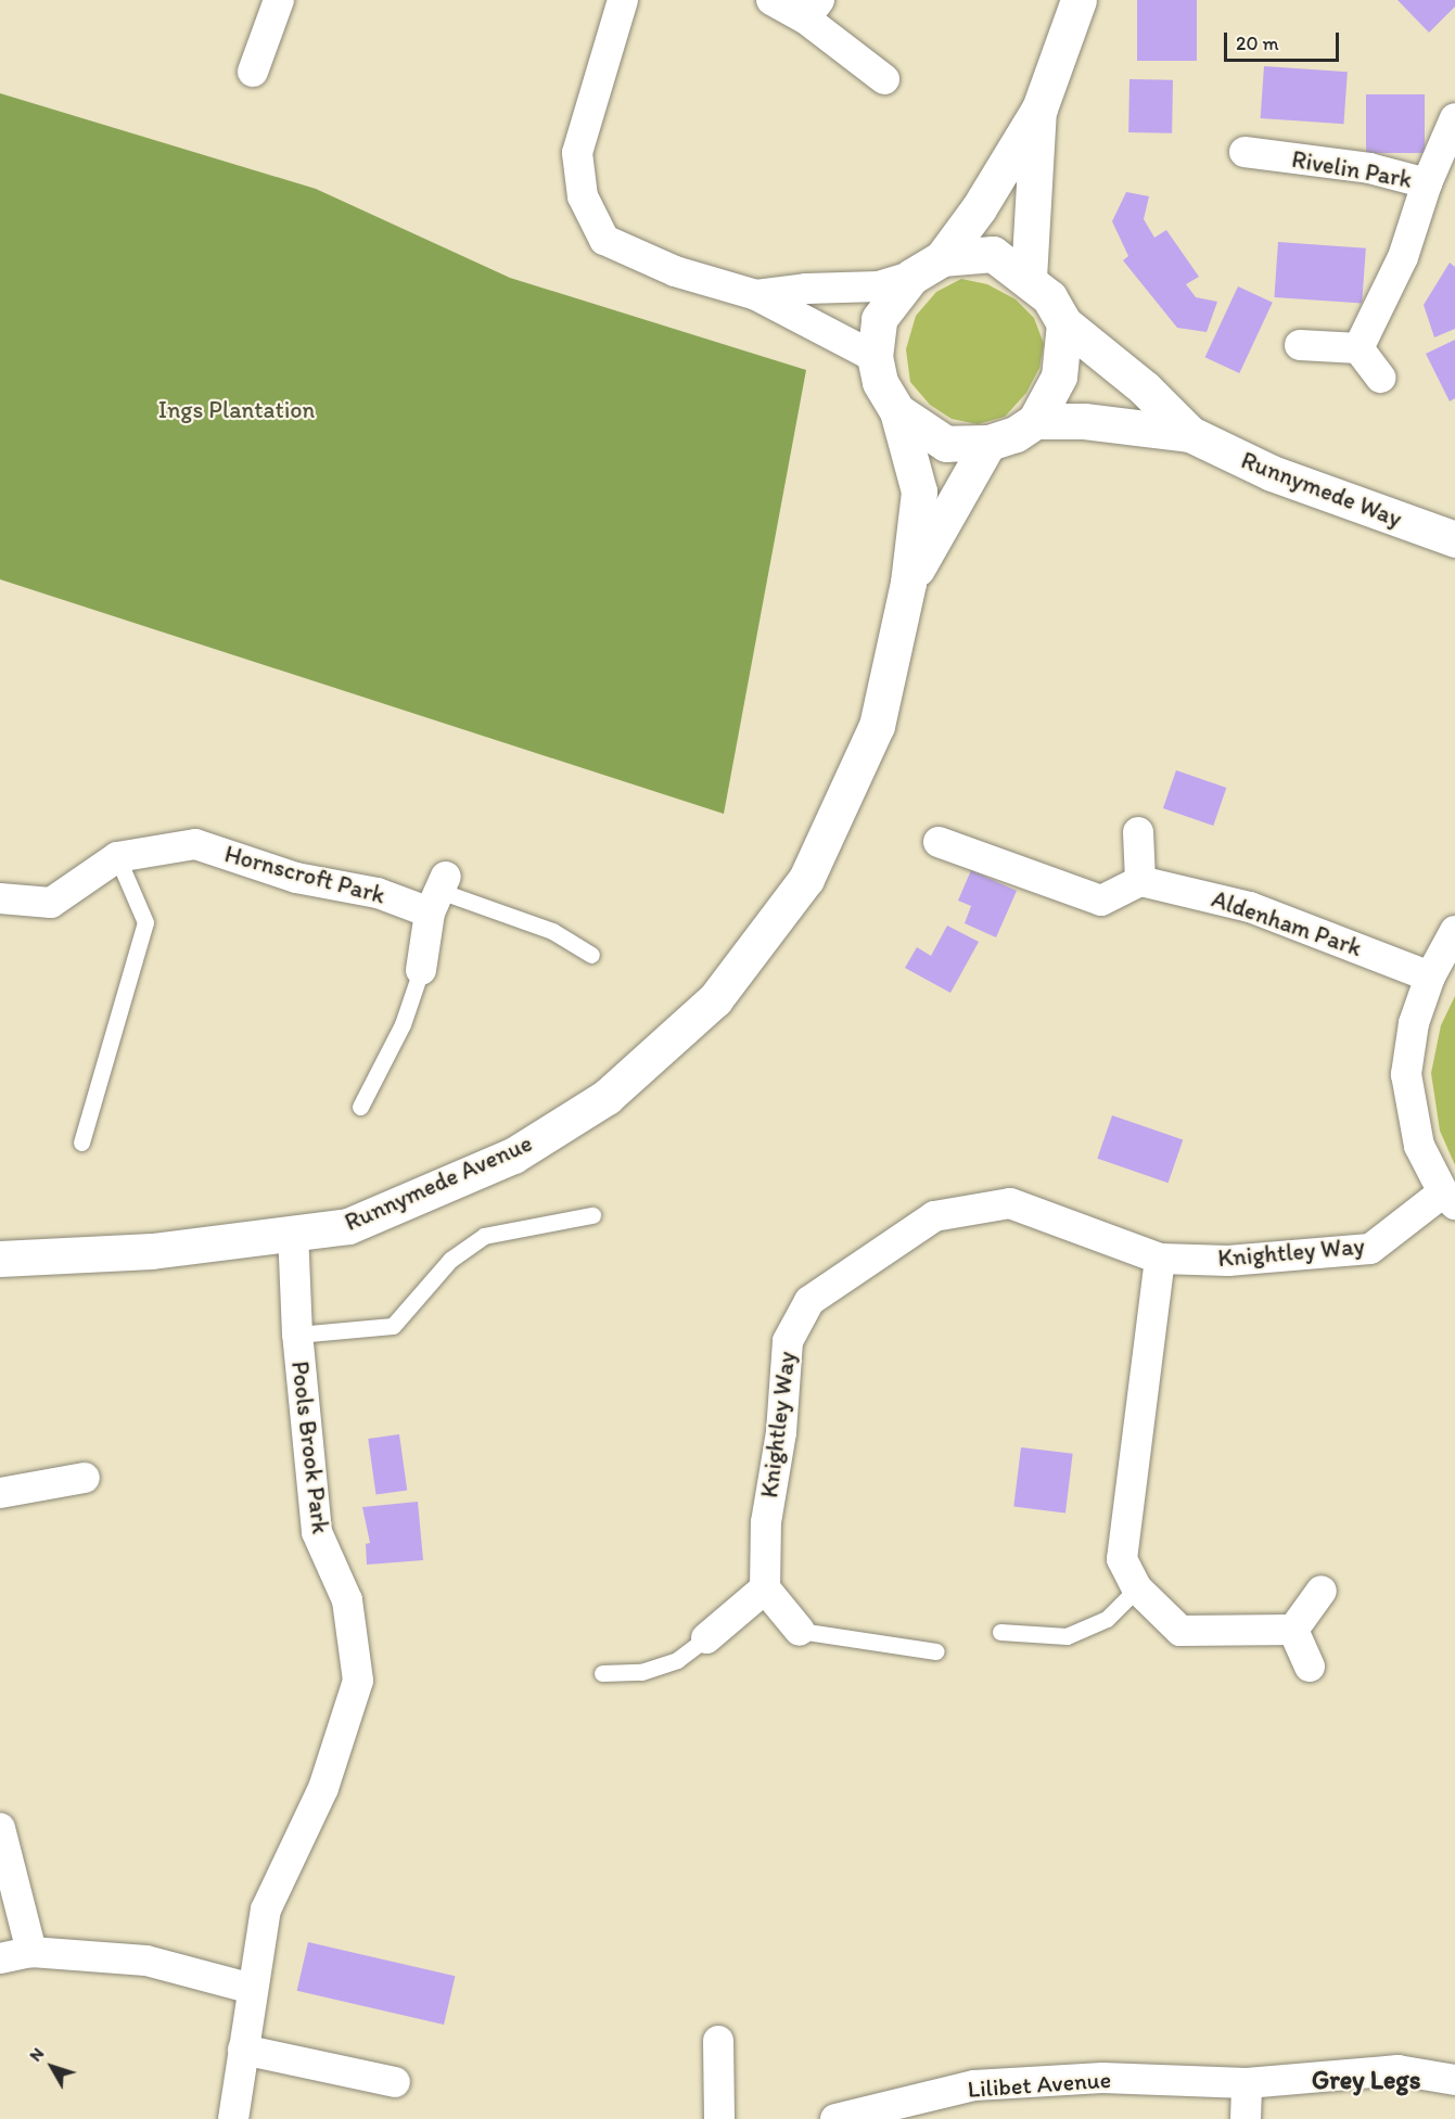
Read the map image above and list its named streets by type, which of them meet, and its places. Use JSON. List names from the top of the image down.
{
  "streets": {
    "street": [
      "Rivelin Park",
      "Runnymede Way",
      "Hornscroft Park",
      "Aldenham Park",
      "Runnymede Avenue",
      "Knightley Way",
      "Pools Brook Park",
      "Lilibet Avenue"
    ]
  },
  "crossings": [
    ["Runnymede Way", "Runnymede Avenue"],
    ["Runnymede Avenue", "Pools Brook Park"]
  ],
  "districts": ["Grey Legs"],
  "parks": ["Ings Plantation"],
  "scale_bar": "20 m",
  "north": "top left"
}
